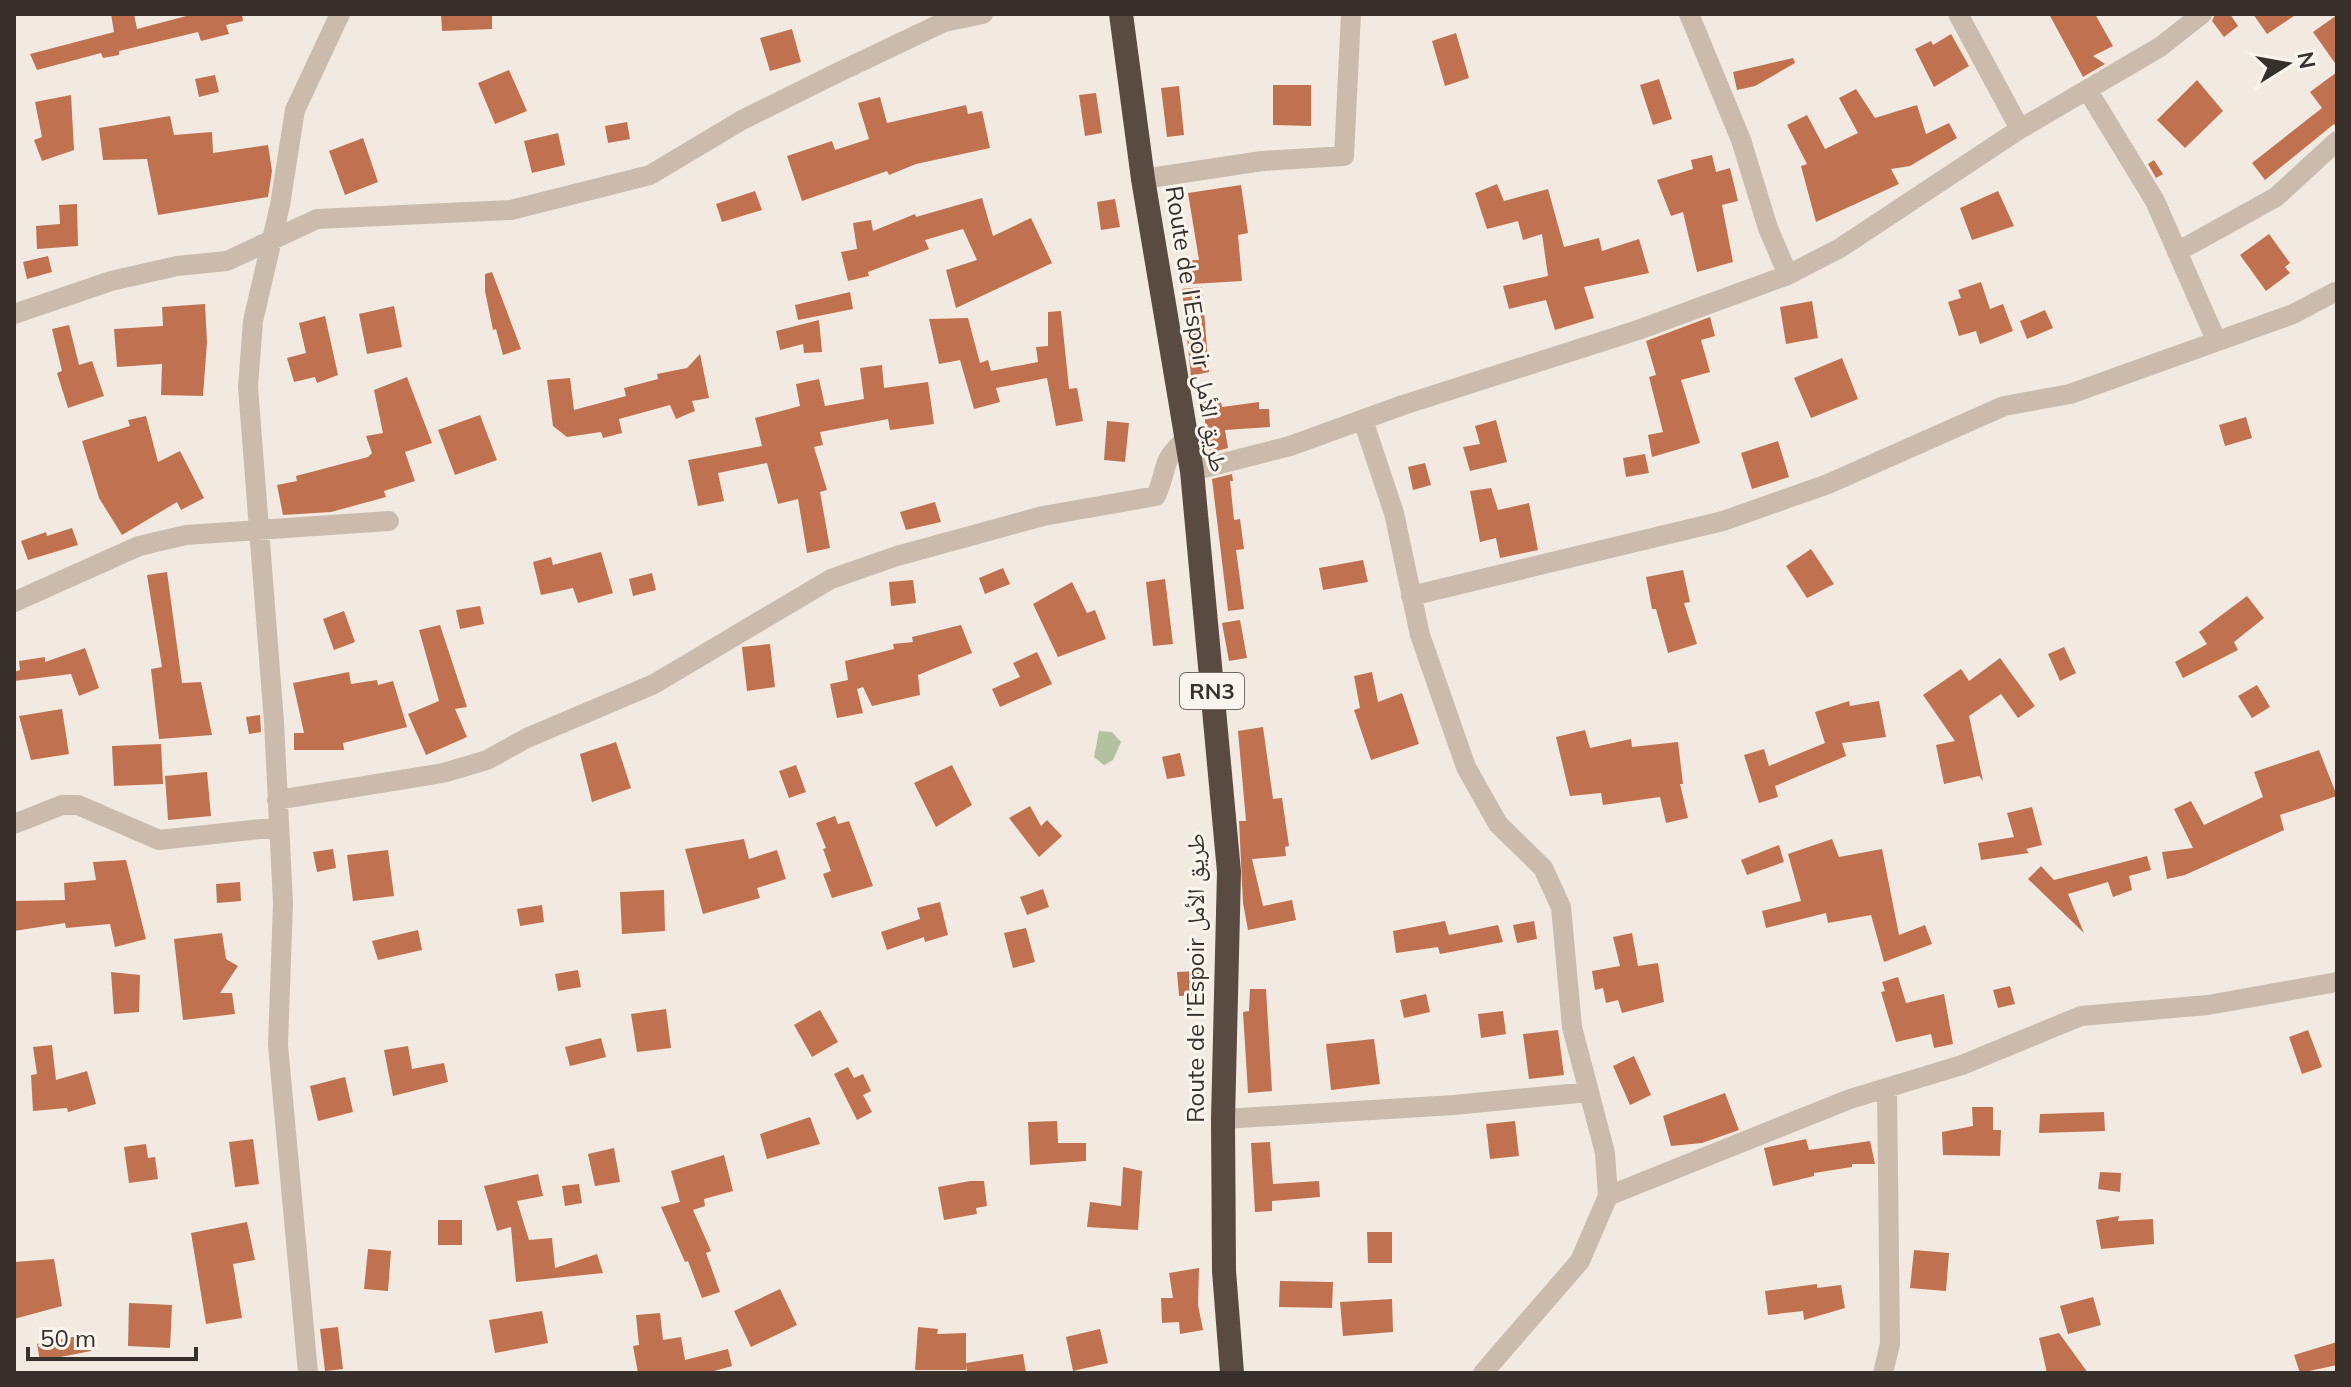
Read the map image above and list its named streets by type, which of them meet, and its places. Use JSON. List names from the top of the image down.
{
  "streets": {
    "highway": ["Route de l’Espoir طريق الأمل", "RN3"]
  },
  "scale_bar": "50 m",
  "north": "right"
}
